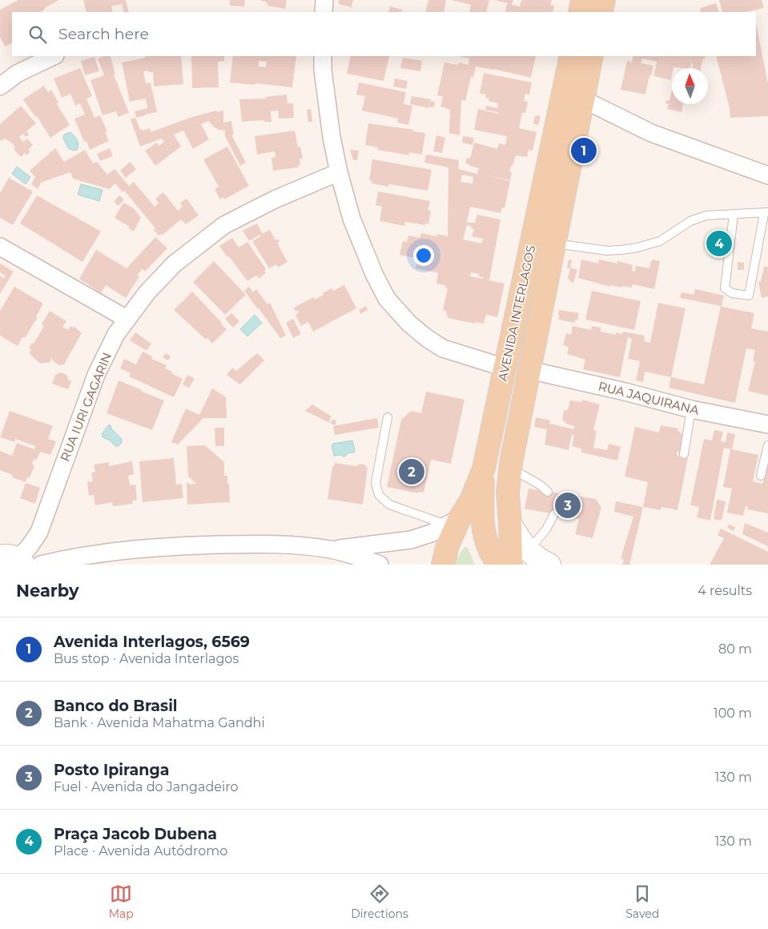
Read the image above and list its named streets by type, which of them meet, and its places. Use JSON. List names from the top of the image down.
{
  "streets": {
    "main road": ["AVENIDA INTERLAGOS"],
    "street": ["RUA JAQUIRANA", "RUA IURI GAGARIN"]
  },
  "crossings": [
    ["AVENIDA INTERLAGOS", "RUA JAQUIRANA"]
  ],
  "north": "top",
  "page": {
    "search": "Search here",
    "pins": [
      "1",
      "4",
      "2",
      "3"
    ],
    "heading": ["Nearby", "4 results"],
    "list": [
      {
        "mark": "1",
        "name": "Avenida Interlagos, 6569",
        "note": "Bus stop · Avenida Interlagos",
        "value": "80 m"
      },
      {
        "mark": "2",
        "name": "Banco do Brasil",
        "note": "Bank · Avenida Mahatma Gandhi",
        "value": "100 m"
      },
      {
        "mark": "3",
        "name": "Posto Ipiranga",
        "note": "Fuel · Avenida do Jangadeiro",
        "value": "130 m"
      },
      {
        "mark": "4",
        "name": "Praça Jacob Dubena",
        "note": "Place · Avenida Autódromo",
        "value": "130 m"
      }
    ],
    "nav": ["Map", "Directions", "Saved"]
  }
}
